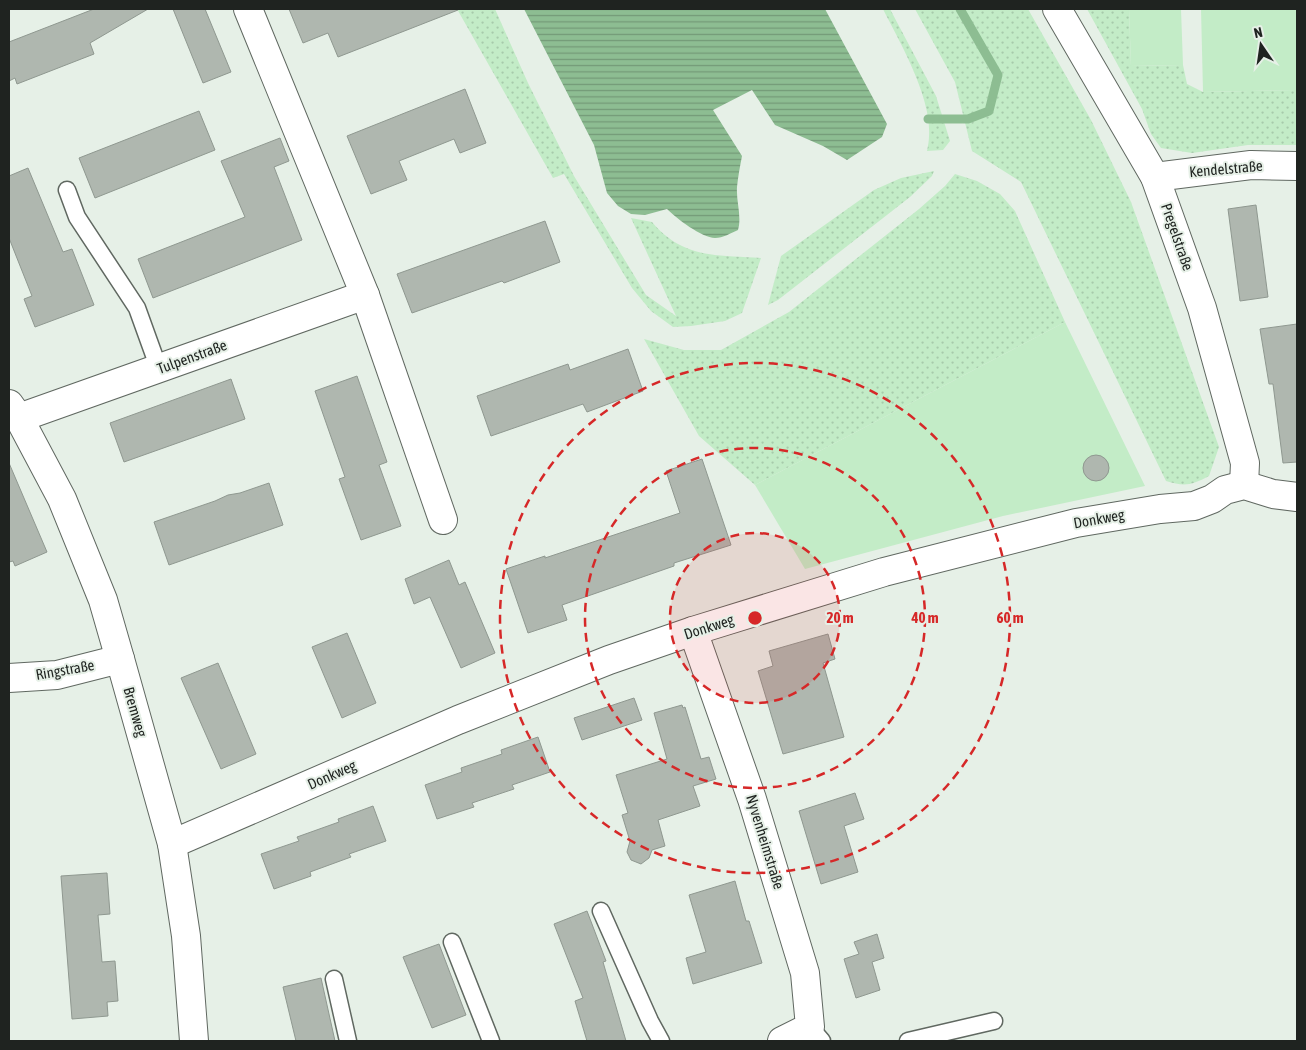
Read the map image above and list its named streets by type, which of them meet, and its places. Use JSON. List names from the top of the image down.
{
  "streets": {
    "street": [
      "Kendelstraße",
      "Pregelstraße",
      "Tulpenstraße",
      "Donkweg",
      "Ringstraße",
      "Bremweg",
      "Nyvenheimstraße"
    ]
  },
  "crossings": [
    ["Kendelstraße", "Pregelstraße"],
    ["Pregelstraße", "Donkweg"],
    ["Tulpenstraße", "Bremweg"],
    ["Donkweg", "Bremweg"],
    ["Donkweg", "Nyvenheimstraße"],
    ["Ringstraße", "Bremweg"]
  ],
  "north": "top",
  "rings": ["20 m", "40 m", "60 m"]
}
